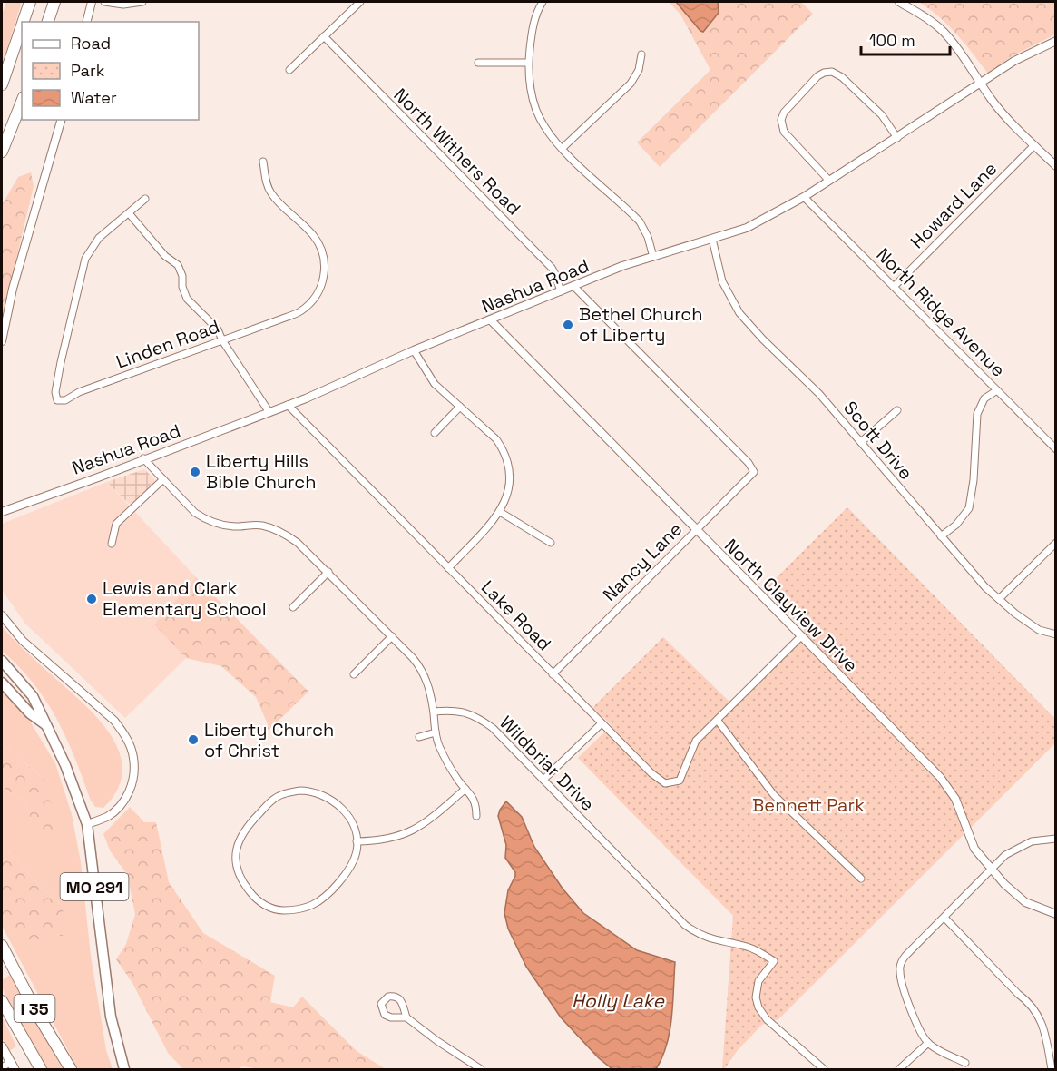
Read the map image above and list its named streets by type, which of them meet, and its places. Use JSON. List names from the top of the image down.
{
  "streets": {
    "highway": ["I 35"],
    "main road": ["MO 291"],
    "street": [
      "North Withers Road",
      "Howard Lane",
      "Nashua Road",
      "North Ridge Avenue",
      "Linden Road",
      "Scott Drive",
      "Nancy Lane",
      "North Clayview Drive",
      "Lake Road",
      "Wildbriar Drive"
    ]
  },
  "crossings": [
    ["North Withers Road", "Nashua Road"],
    ["Howard Lane", "North Ridge Avenue"],
    ["Nashua Road", "North Ridge Avenue"],
    ["Nashua Road", "Scott Drive"],
    ["Nashua Road", "Nancy Lane"],
    ["Nashua Road", "North Clayview Drive"],
    ["Nashua Road", "Lake Road"],
    ["Nancy Lane", "North Clayview Drive"],
    ["Nancy Lane", "Lake Road"]
  ],
  "water": ["Holly Lake"],
  "parks": ["Bennett Park"],
  "places": [
    "Bethel Church of Liberty",
    "Liberty Hills Bible Church",
    "Lewis and Clark Elementary School",
    "Liberty Church of Christ"
  ],
  "legend": ["Road", "Park", "Water"],
  "scale_bar": "100 m"
}
